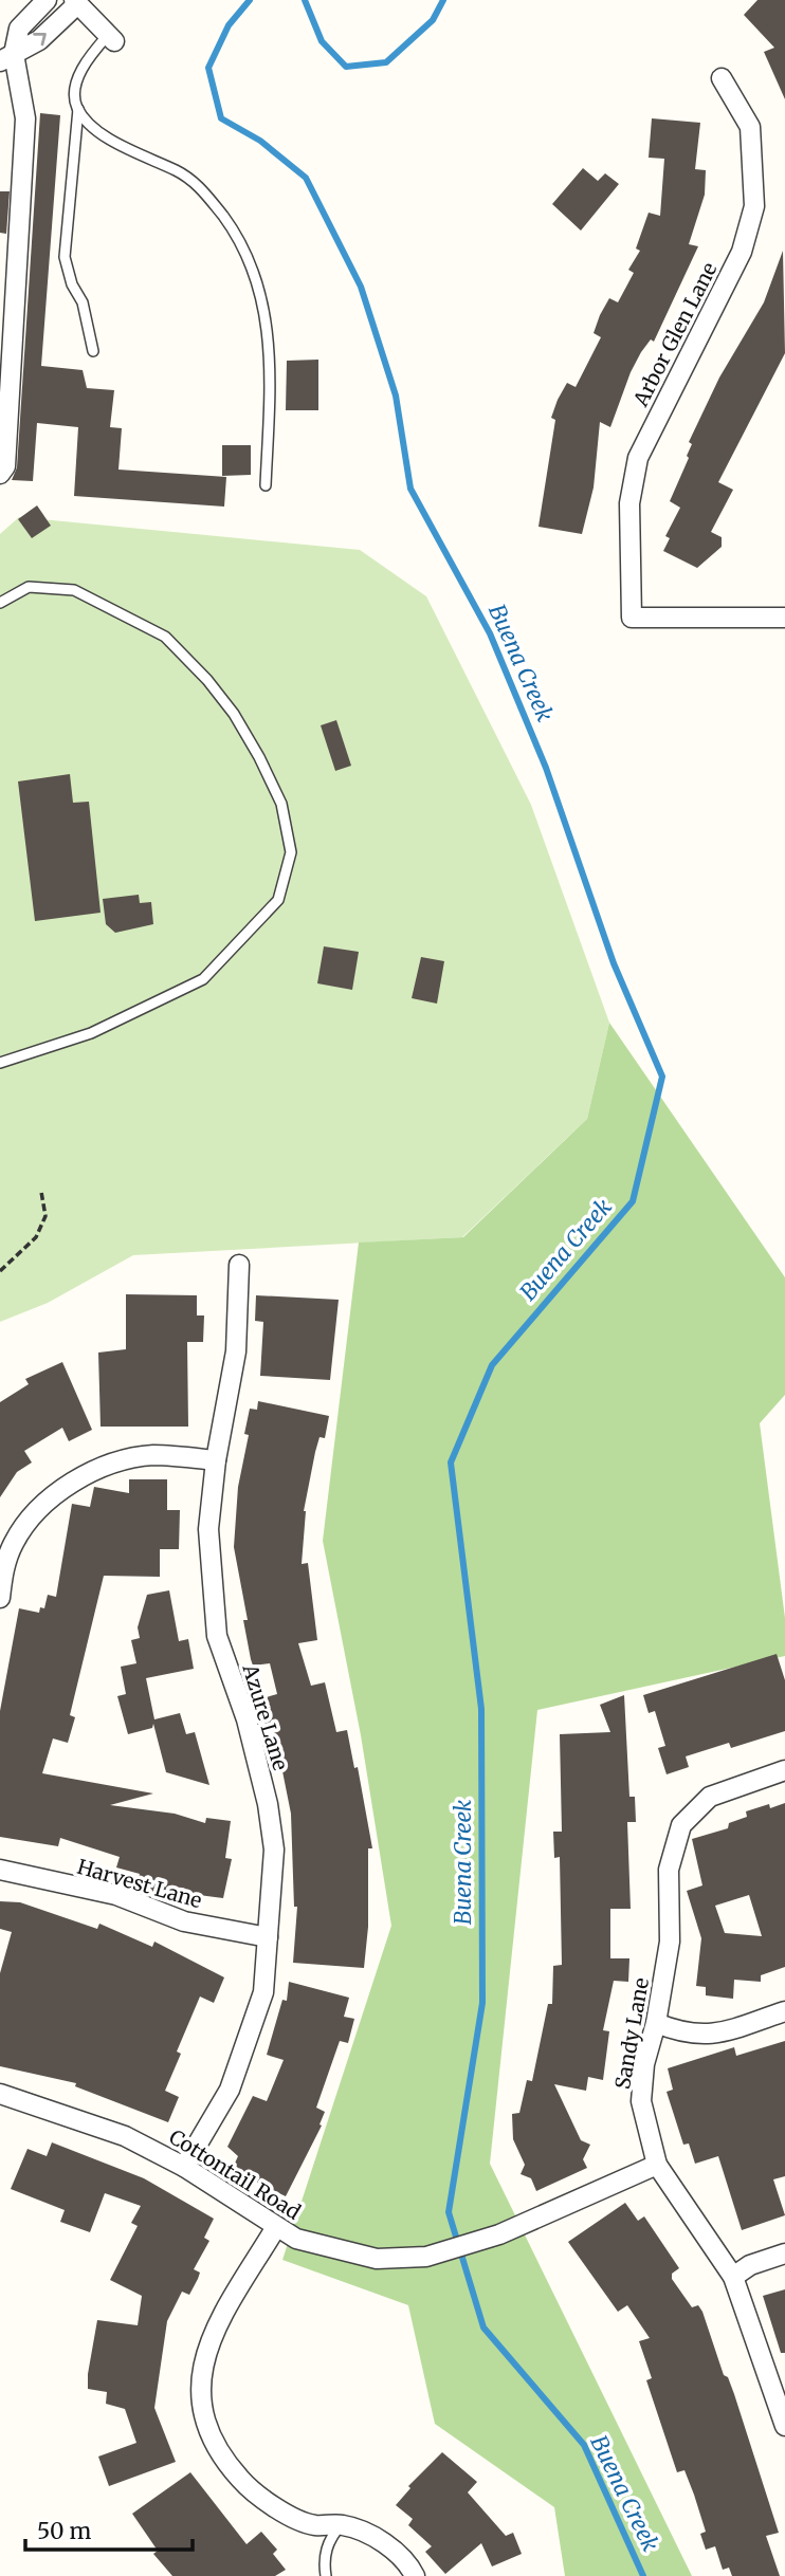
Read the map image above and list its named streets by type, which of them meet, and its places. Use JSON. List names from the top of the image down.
{
  "streets": {
    "street": [
      "Arbor Glen Lane",
      "Azure Lane",
      "Harvest Lane",
      "Sandy Lane",
      "Cottontail Road"
    ]
  },
  "crossings": [
    ["Azure Lane", "Harvest Lane"],
    ["Azure Lane", "Cottontail Road"],
    ["Sandy Lane", "Cottontail Road"]
  ],
  "water": ["Buena Creek"],
  "scale_bar": "50 m"
}
